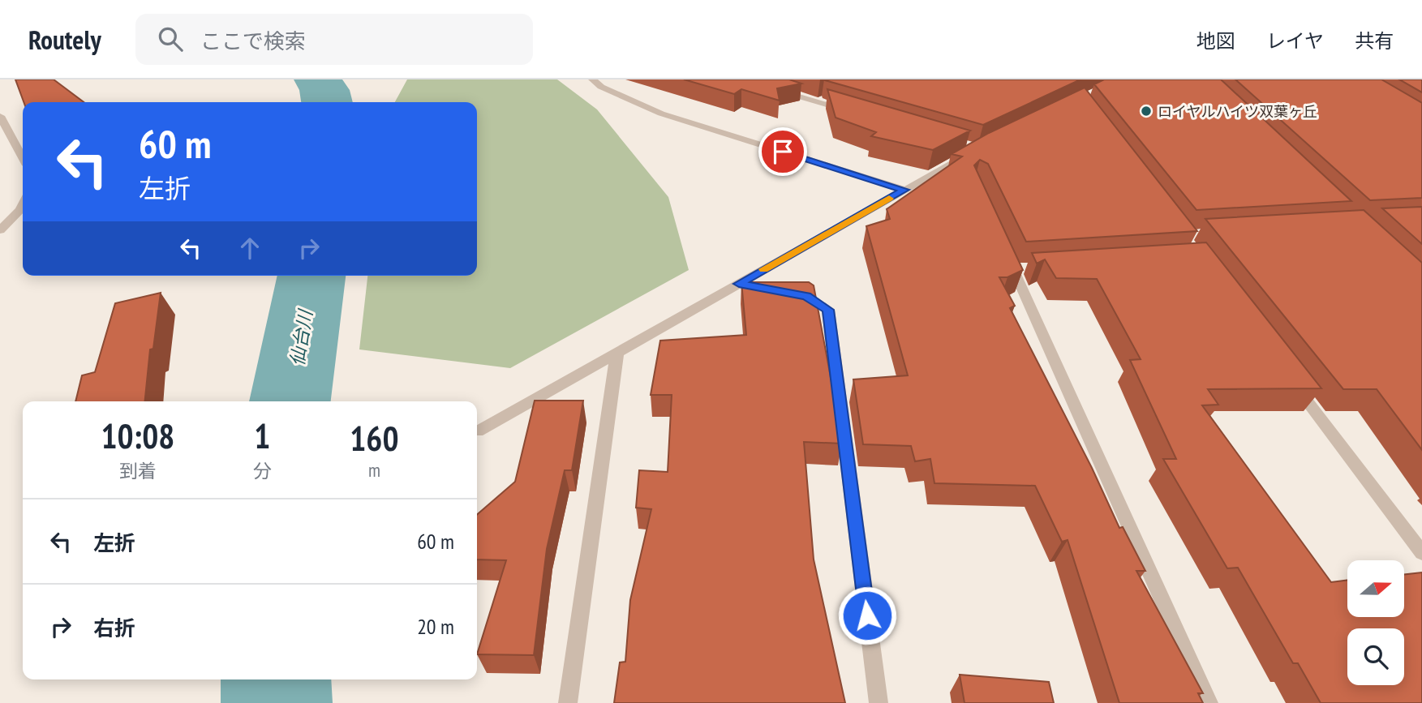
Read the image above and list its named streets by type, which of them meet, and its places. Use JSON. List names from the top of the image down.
{
  "water": ["仙台川"],
  "places": ["ロイヤルハイツ双葉ヶ丘"],
  "north": "right",
  "page": {
    "header": "Routely",
    "search": "ここで検索",
    "nav": ["地図", "レイヤ", "共有"],
    "turn": ["60 m", "左折"],
    "eta": [
      "10:08",
      "到着",
      "1",
      "分",
      "160",
      "m"
    ],
    "list": [
      {
        "name": "左折",
        "value": "60 m"
      },
      {
        "name": "右折",
        "value": "20 m"
      }
    ]
  }
}
